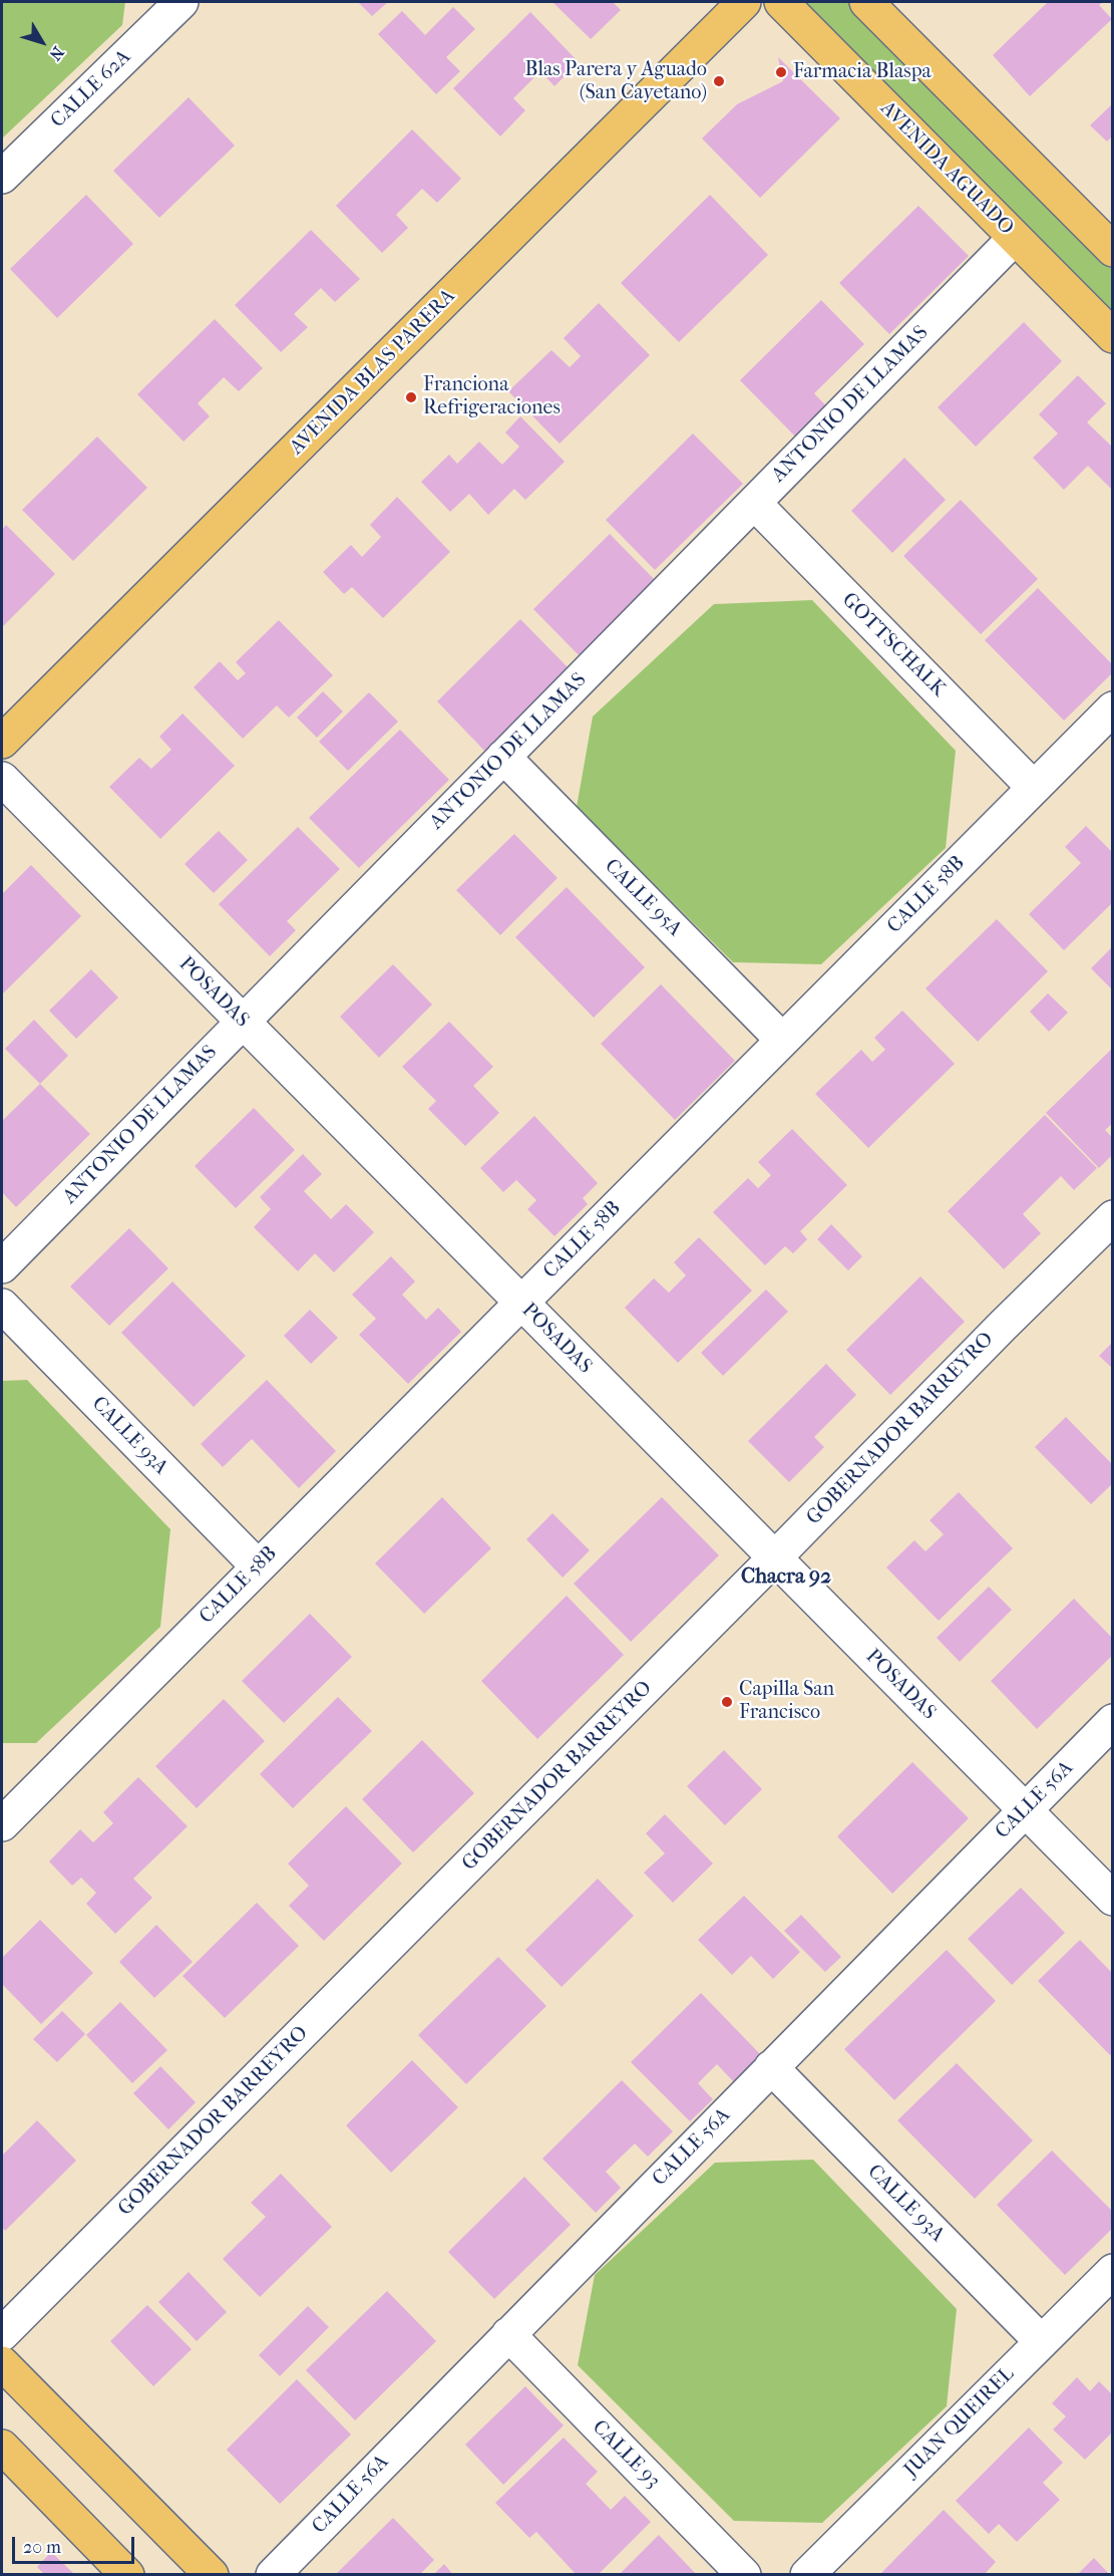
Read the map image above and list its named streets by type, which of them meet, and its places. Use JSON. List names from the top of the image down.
{
  "streets": {
    "main road": ["AVENIDA AGUADO", "AVENIDA BLAS PARERA"],
    "street": [
      "CALLE 62A",
      "ANTONIO DE LLAMAS",
      "GOTTSCHALK",
      "CALLE 58B",
      "CALLE 95A",
      "POSADAS",
      "GOBERNADOR BARREYRO",
      "CALLE 93A",
      "CALLE 56A",
      "JUAN QUEIREL",
      "CALLE 93"
    ]
  },
  "crossings": [
    ["AVENIDA AGUADO", "ANTONIO DE LLAMAS"],
    ["ANTONIO DE LLAMAS", "GOTTSCHALK"],
    ["ANTONIO DE LLAMAS", "CALLE 95A"],
    ["ANTONIO DE LLAMAS", "POSADAS"],
    ["GOTTSCHALK", "CALLE 58B"],
    ["CALLE 58B", "CALLE 95A"],
    ["CALLE 58B", "POSADAS"],
    ["CALLE 58B", "CALLE 93A"],
    ["POSADAS", "GOBERNADOR BARREYRO"],
    ["POSADAS", "CALLE 56A"],
    ["CALLE 93A", "CALLE 56A"],
    ["CALLE 93A", "JUAN QUEIREL"],
    ["CALLE 56A", "CALLE 93"]
  ],
  "districts": ["Chacra 92"],
  "places": [
    "Farmacia Blaspa",
    "Blas Parera y Aguado (San Cayetano)",
    "Franciona Refrigeraciones",
    "Capilla San Francisco"
  ],
  "scale_bar": "20 m",
  "north": "bottom right"
}
